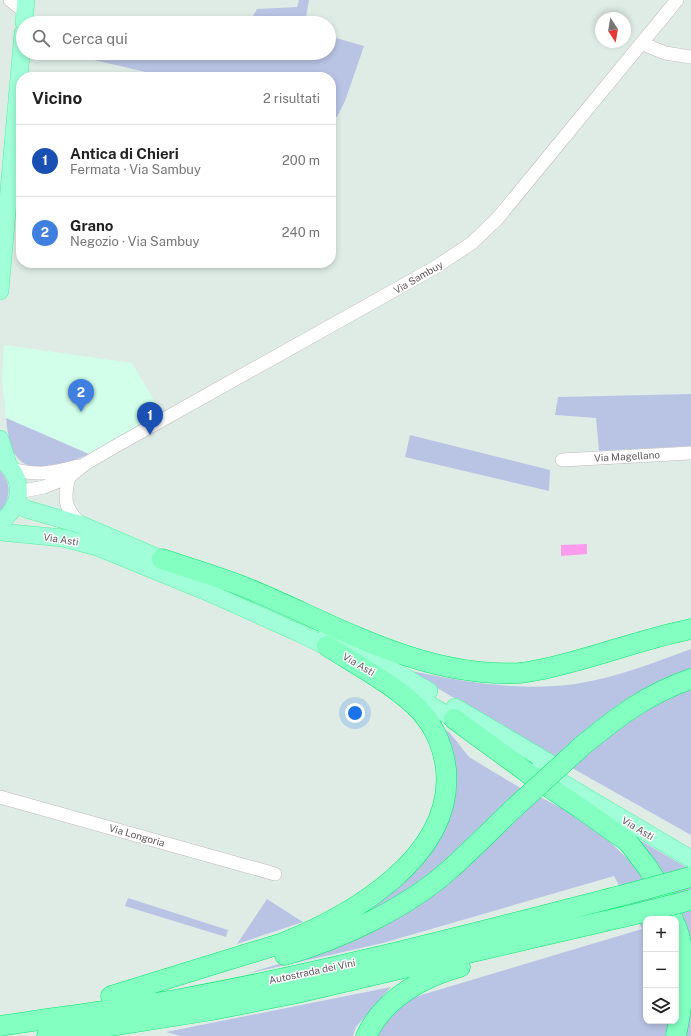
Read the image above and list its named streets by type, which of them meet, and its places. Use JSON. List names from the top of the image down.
{
  "streets": {
    "highway": ["Autostrada dei Vini"],
    "main road": ["Via Asti"],
    "street": ["Via Sambuy", "Via Magellano", "Via Longoria"]
  },
  "crossings": [
    ["Via Sambuy", "Via Asti"]
  ],
  "north": "bottom",
  "page": {
    "search": "Cerca qui",
    "heading": ["Vicino", "2 risultati"],
    "list": [
      {
        "mark": "1",
        "name": "Antica di Chieri",
        "note": "Fermata · Via Sambuy",
        "value": "200 m"
      },
      {
        "mark": "2",
        "name": "Grano",
        "note": "Negozio · Via Sambuy",
        "value": "240 m"
      }
    ],
    "pins": ["2", "1"],
    "map_buttons": ["+", "−"]
  }
}
